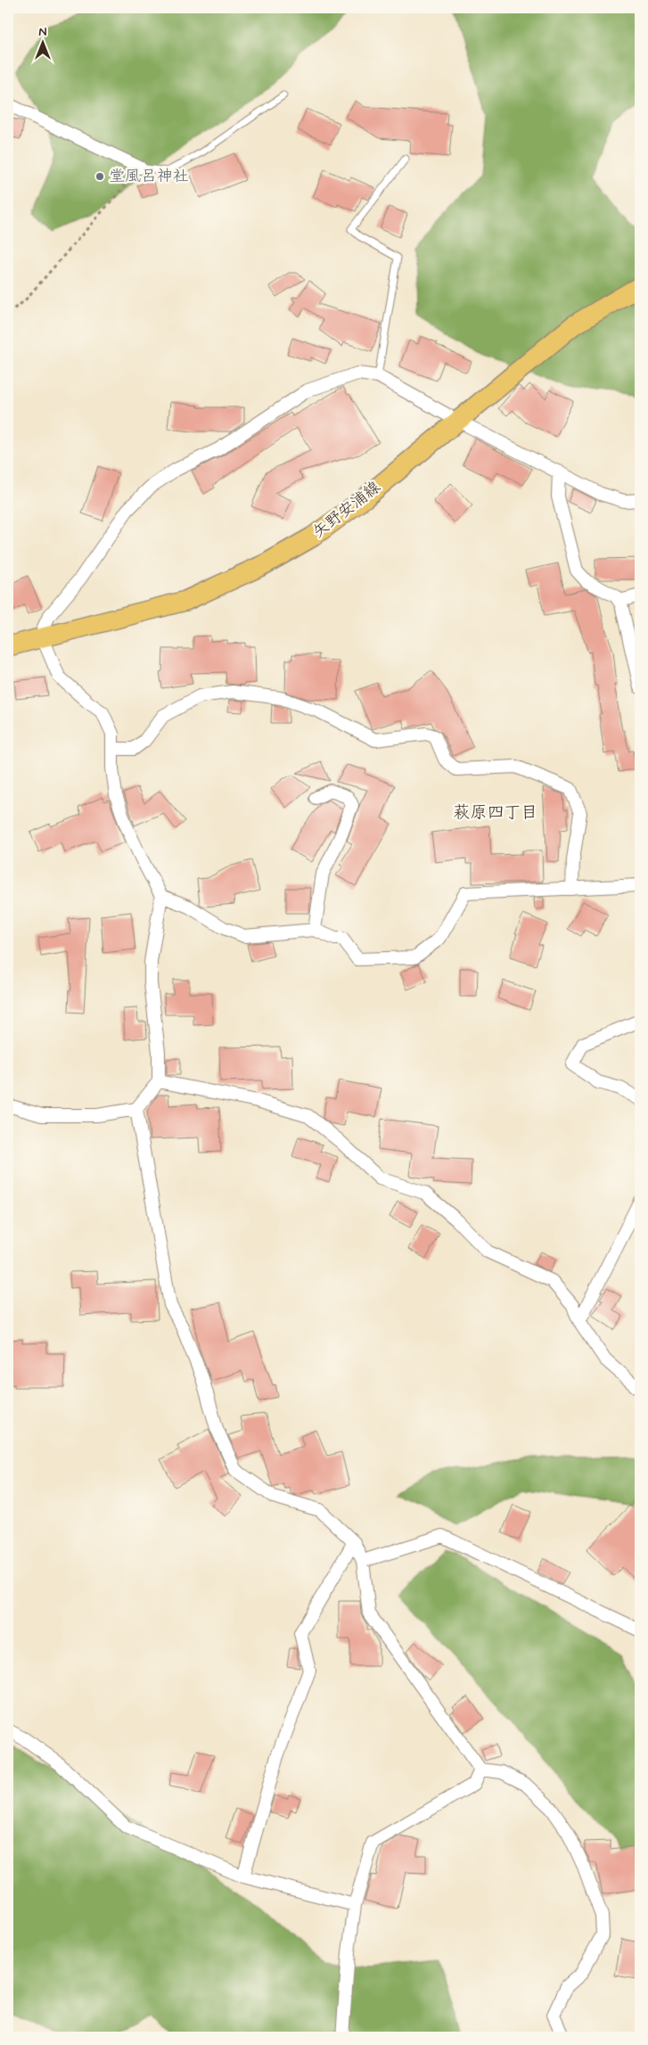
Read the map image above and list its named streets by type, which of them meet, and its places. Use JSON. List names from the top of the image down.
{
  "streets": {
    "main road": ["矢野安浦線"]
  },
  "districts": ["萩原四丁目"],
  "places": ["堂風呂神社"],
  "north": "top"
}
